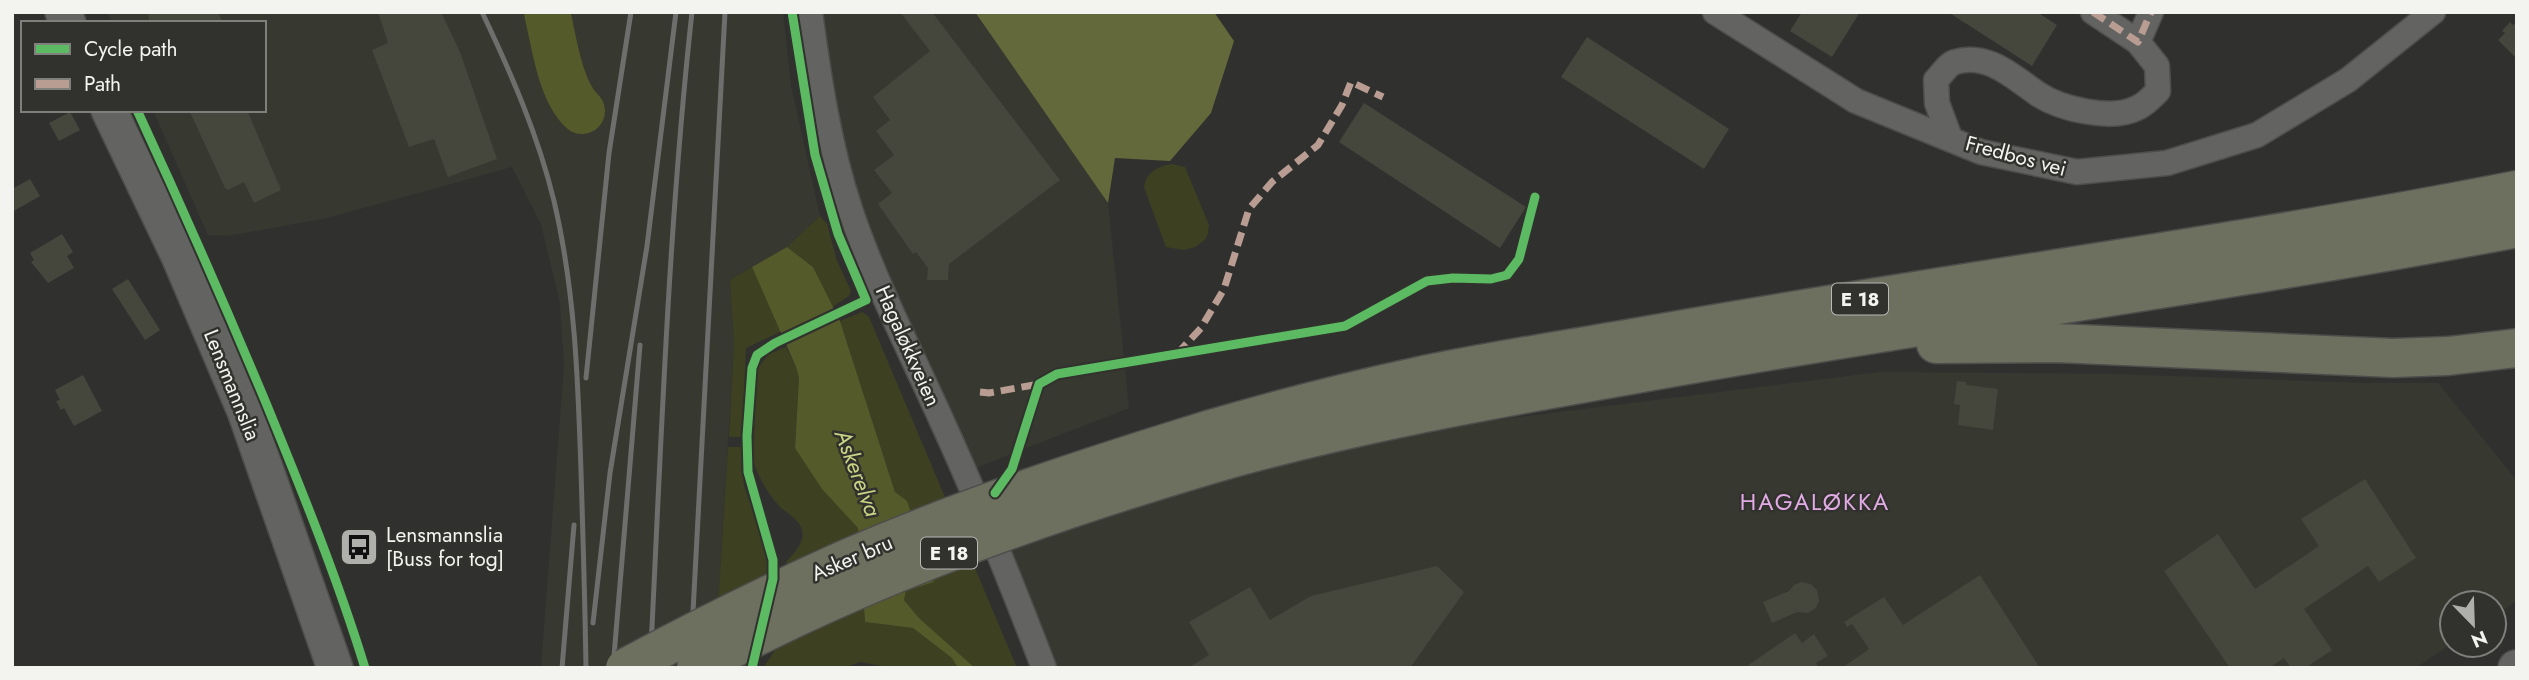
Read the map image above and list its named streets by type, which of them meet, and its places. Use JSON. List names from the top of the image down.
{
  "streets": {
    "highway": ["E 18", "Asker bru"],
    "street": ["Fredbos vei", "Hagaløkkveien", "Lensmannslia"]
  },
  "crossings": [
    ["E 18", "Asker bru"]
  ],
  "districts": ["HAGALØKKA"],
  "water": ["Askerelva"],
  "places": {
    "bus stop": ["Lensmannslia [Buss for tog]"]
  },
  "legend": ["Cycle path", "Path"],
  "north": "bottom right"
}
